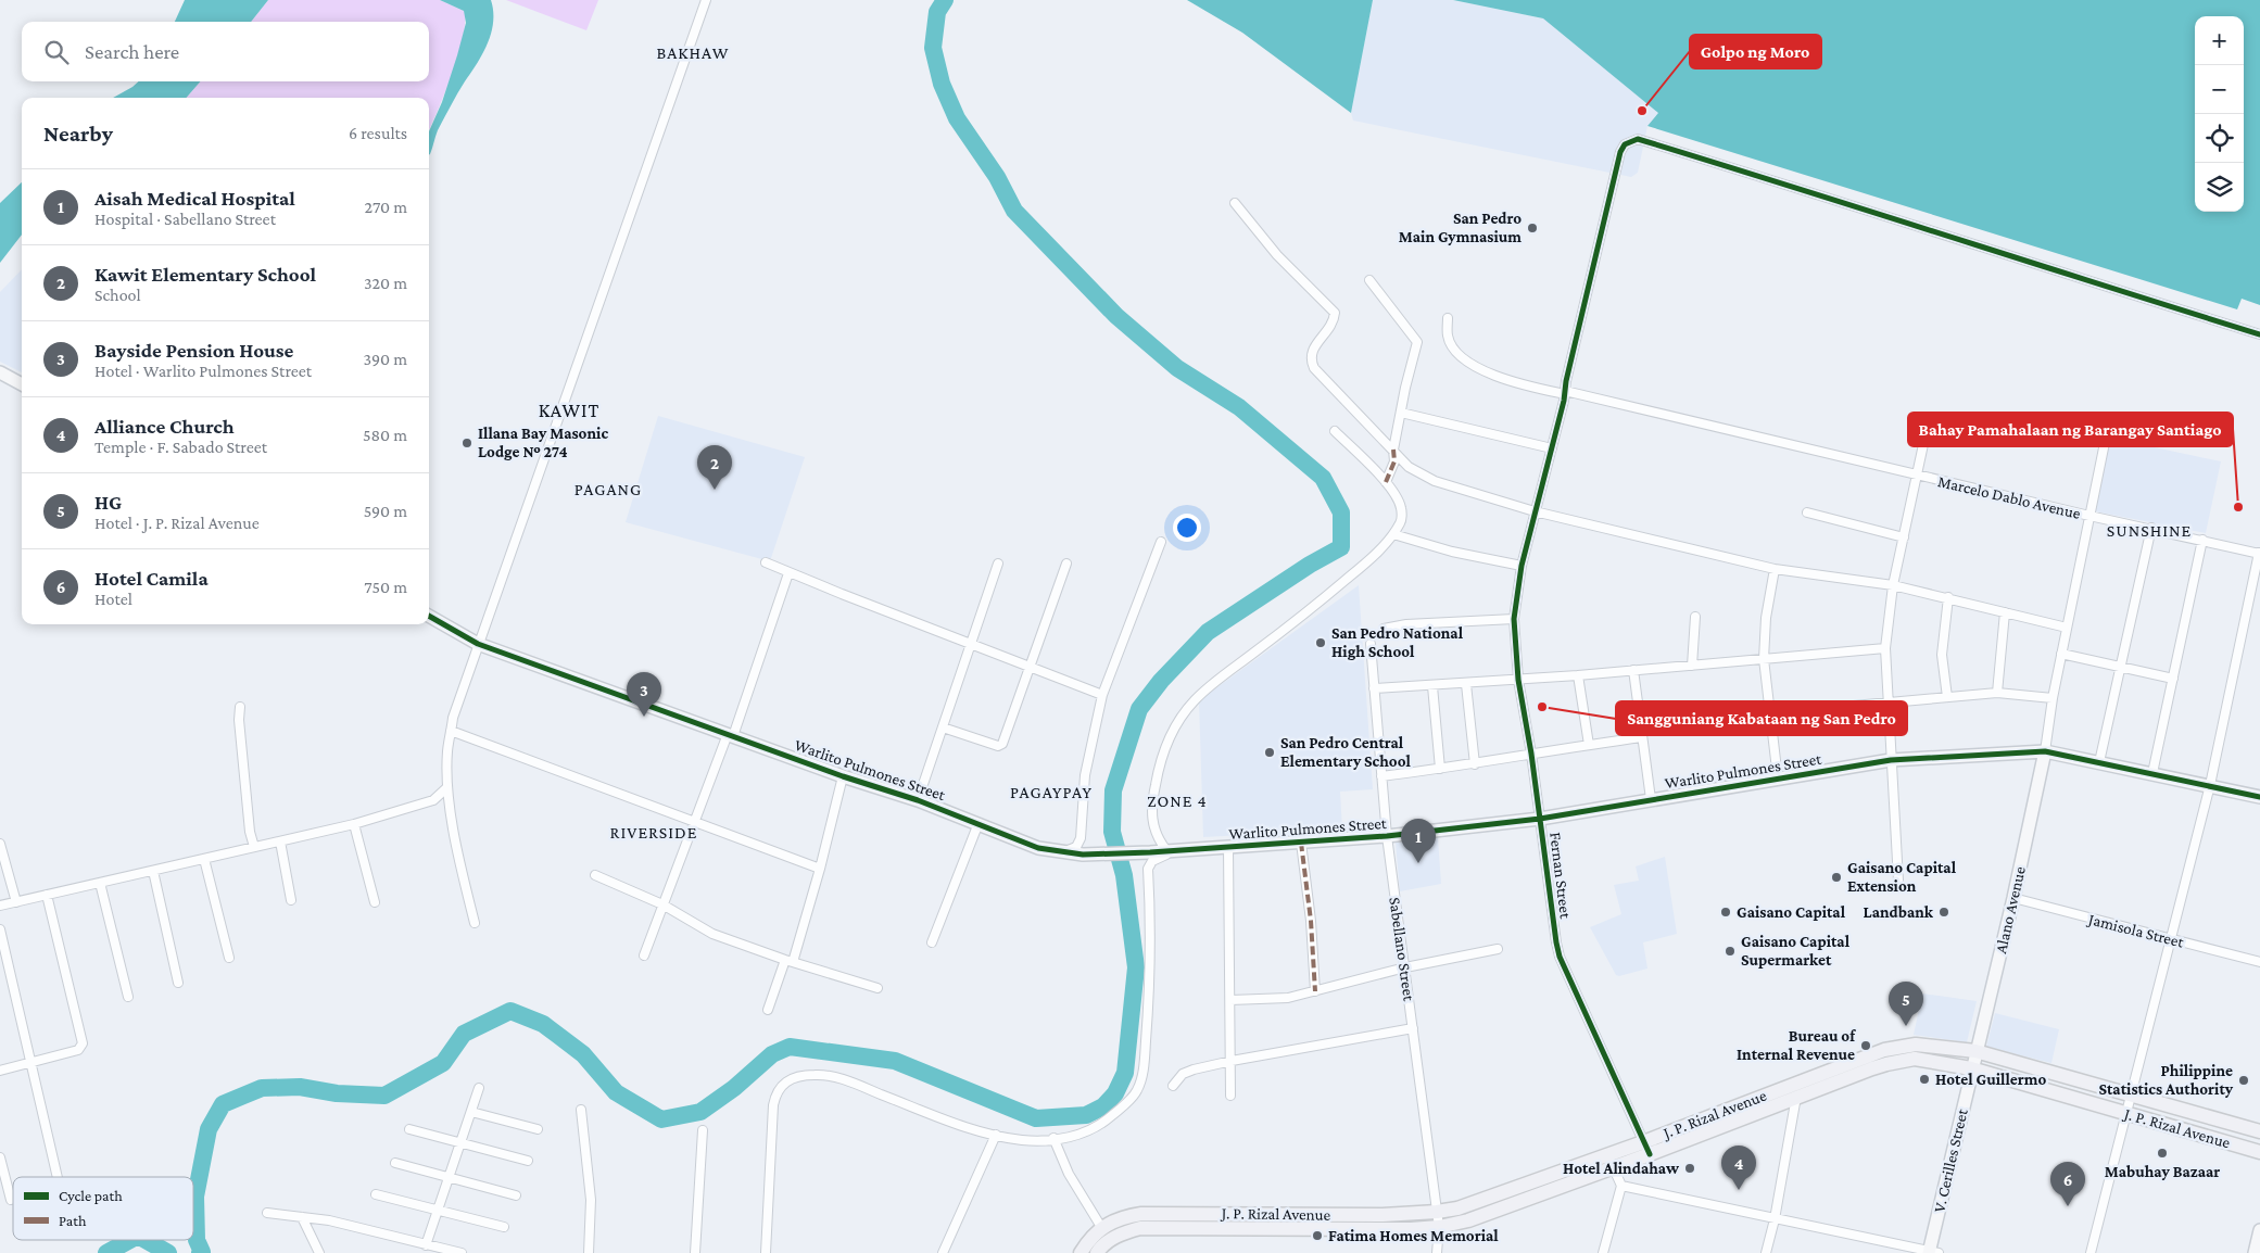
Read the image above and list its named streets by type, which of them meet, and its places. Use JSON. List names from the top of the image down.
{
  "streets": {
    "main road": ["J. P. Rizal Avenue"],
    "street": [
      "Marcelo Dablo Avenue",
      "Warlito Pulmones Street",
      "Fernan Street",
      "Alano Avenue",
      "Jamisola Street",
      "Sabellano Street",
      "V. Cerilles Street"
    ]
  },
  "crossings": [
    ["Marcelo Dablo Avenue", "Fernan Street"],
    ["Warlito Pulmones Street", "Fernan Street"],
    ["Warlito Pulmones Street", "Alano Avenue"],
    ["Warlito Pulmones Street", "Sabellano Street"],
    ["Fernan Street", "J. P. Rizal Avenue"],
    ["Alano Avenue", "Jamisola Street"],
    ["Alano Avenue", "J. P. Rizal Avenue"],
    ["Alano Avenue", "V. Cerilles Street"],
    ["Sabellano Street", "J. P. Rizal Avenue"],
    ["J. P. Rizal Avenue", "V. Cerilles Street"]
  ],
  "districts": [
    "BAKHAW",
    "KAWIT",
    "PAGANG",
    "SUNSHINE",
    "PAGAYPAY",
    "ZONE 4",
    "RIVERSIDE"
  ],
  "places": [
    "Golpo ng Moro",
    "San Pedro Main Gymnasium",
    "Illana Bay Masonic Lodge № 274",
    "Bahay Pamahalaan ng Barangay Santiago",
    "San Pedro National High School",
    "Sangguniang Kabataan ng San Pedro",
    "San Pedro Central Elementary School",
    "Gaisano Capital Extension",
    "Gaisano Capital",
    "Landbank",
    "Gaisano Capital Supermarket",
    "Bureau of Internal Revenue",
    "Hotel Guillermo",
    "Philippine Statistics Authority",
    "Mabuhay Bazaar",
    "Hotel Alindahaw",
    "Fatima Homes Memorial"
  ],
  "legend": ["Cycle path", "Path"],
  "page": {
    "map_buttons": ["+", "−"],
    "search": "Search here",
    "heading": ["Nearby", "6 results"],
    "list": [
      {
        "mark": "1",
        "name": "Aisah Medical Hospital",
        "note": "Hospital · Sabellano Street",
        "value": "270 m"
      },
      {
        "mark": "2",
        "name": "Kawit Elementary School",
        "note": "School",
        "value": "320 m"
      },
      {
        "mark": "3",
        "name": "Bayside Pension House",
        "note": "Hotel · Warlito Pulmones Street",
        "value": "390 m"
      },
      {
        "mark": "4",
        "name": "Alliance Church",
        "note": "Temple · F. Sabado Street",
        "value": "580 m"
      },
      {
        "mark": "5",
        "name": "HG",
        "note": "Hotel · J. P. Rizal Avenue",
        "value": "590 m"
      },
      {
        "mark": "6",
        "name": "Hotel Camila",
        "note": "Hotel",
        "value": "750 m"
      }
    ],
    "pins": [
      "2",
      "3",
      "1",
      "5",
      "4",
      "6"
    ]
  }
}
